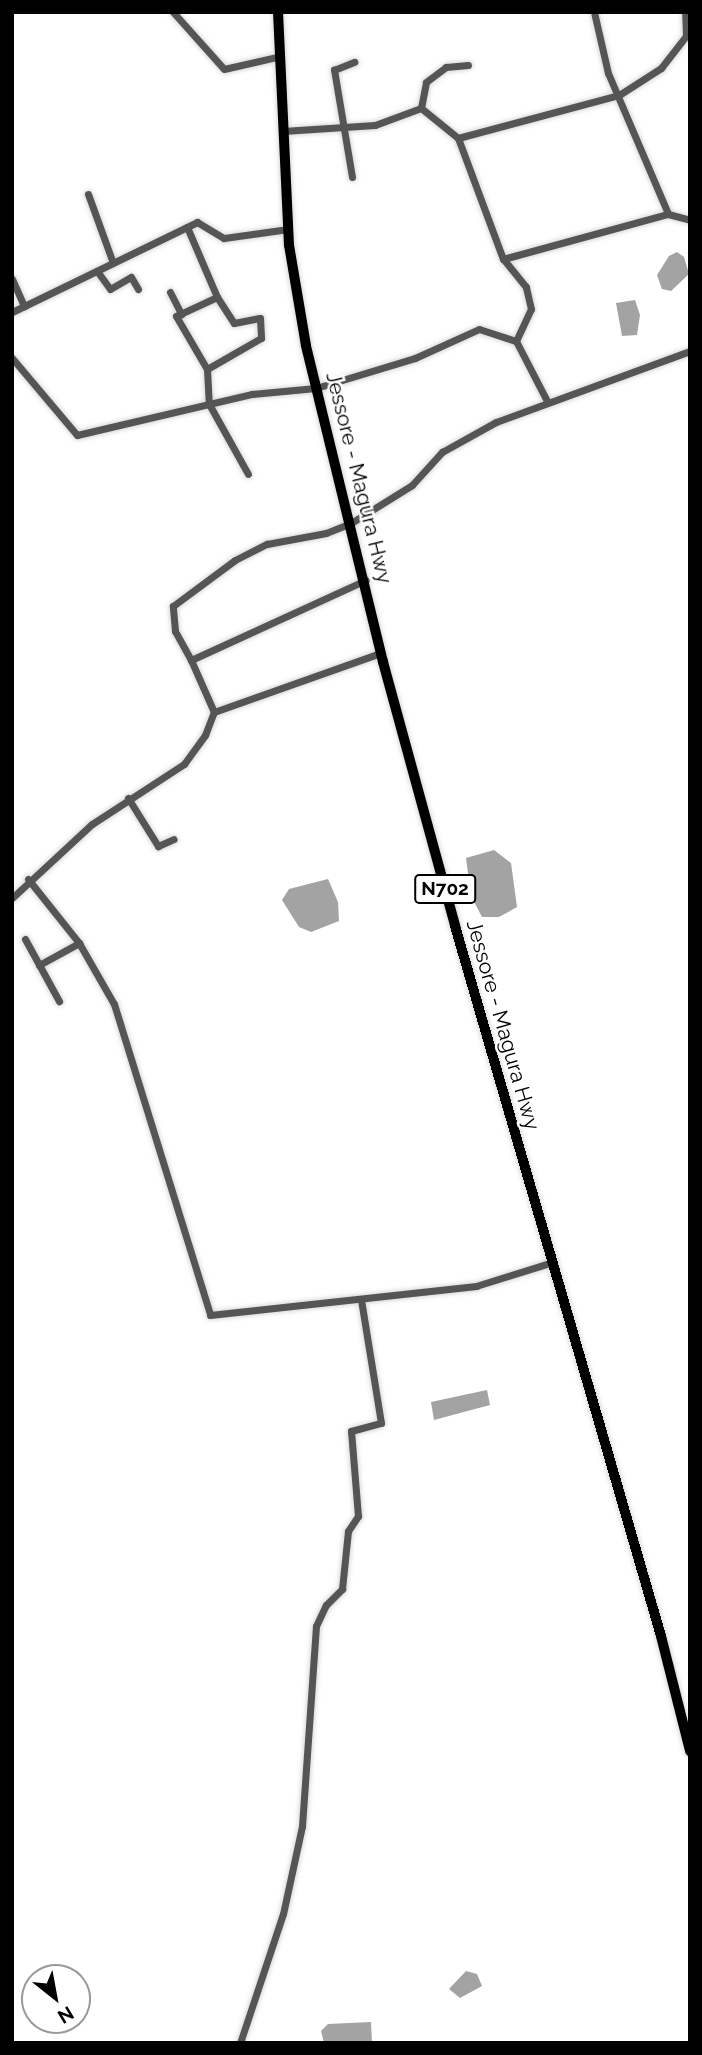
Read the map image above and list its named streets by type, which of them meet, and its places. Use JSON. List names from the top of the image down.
{
  "streets": {
    "highway": ["Jessore - Magura Hwy", "N702"]
  },
  "north": "bottom right"
}
